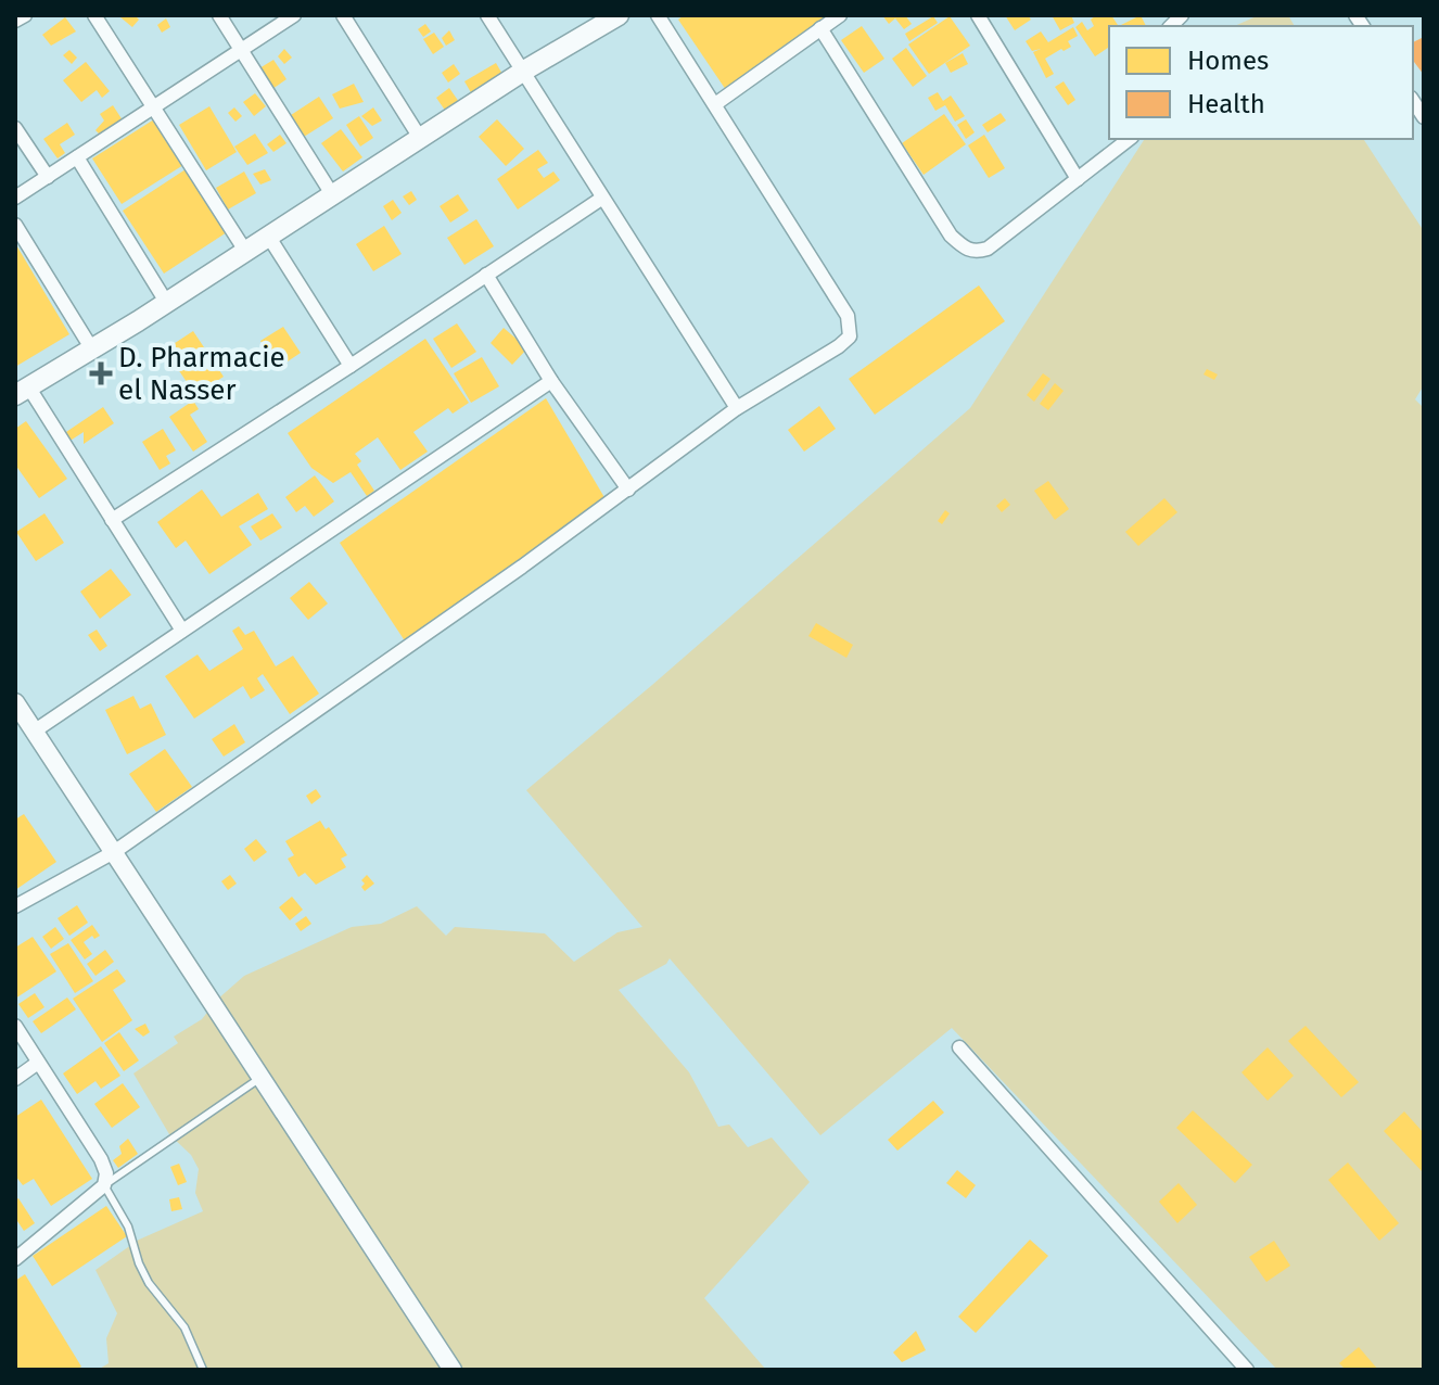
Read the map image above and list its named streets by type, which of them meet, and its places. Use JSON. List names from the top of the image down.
{
  "places": {
    "health": ["D. Pharmacie el Nasser"]
  },
  "legend": ["Homes", "Health"]
}
